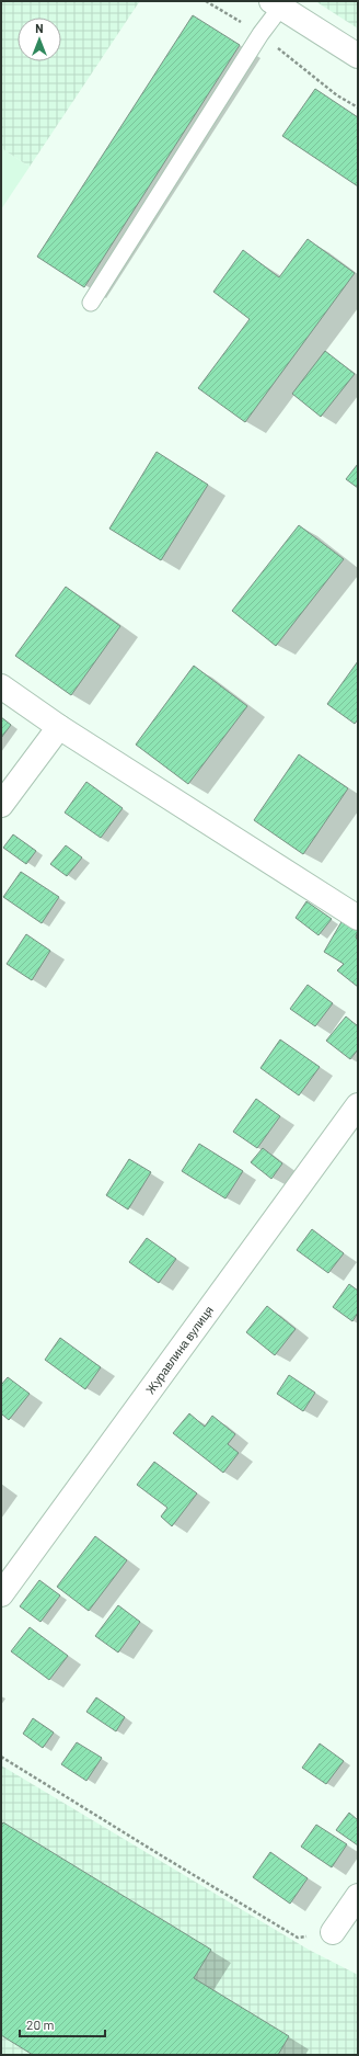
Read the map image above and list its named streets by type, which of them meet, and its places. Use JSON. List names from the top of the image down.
{
  "streets": {
    "street": ["Журавлина вулиця"]
  },
  "scale_bar": "20 m",
  "north": "top"
}
